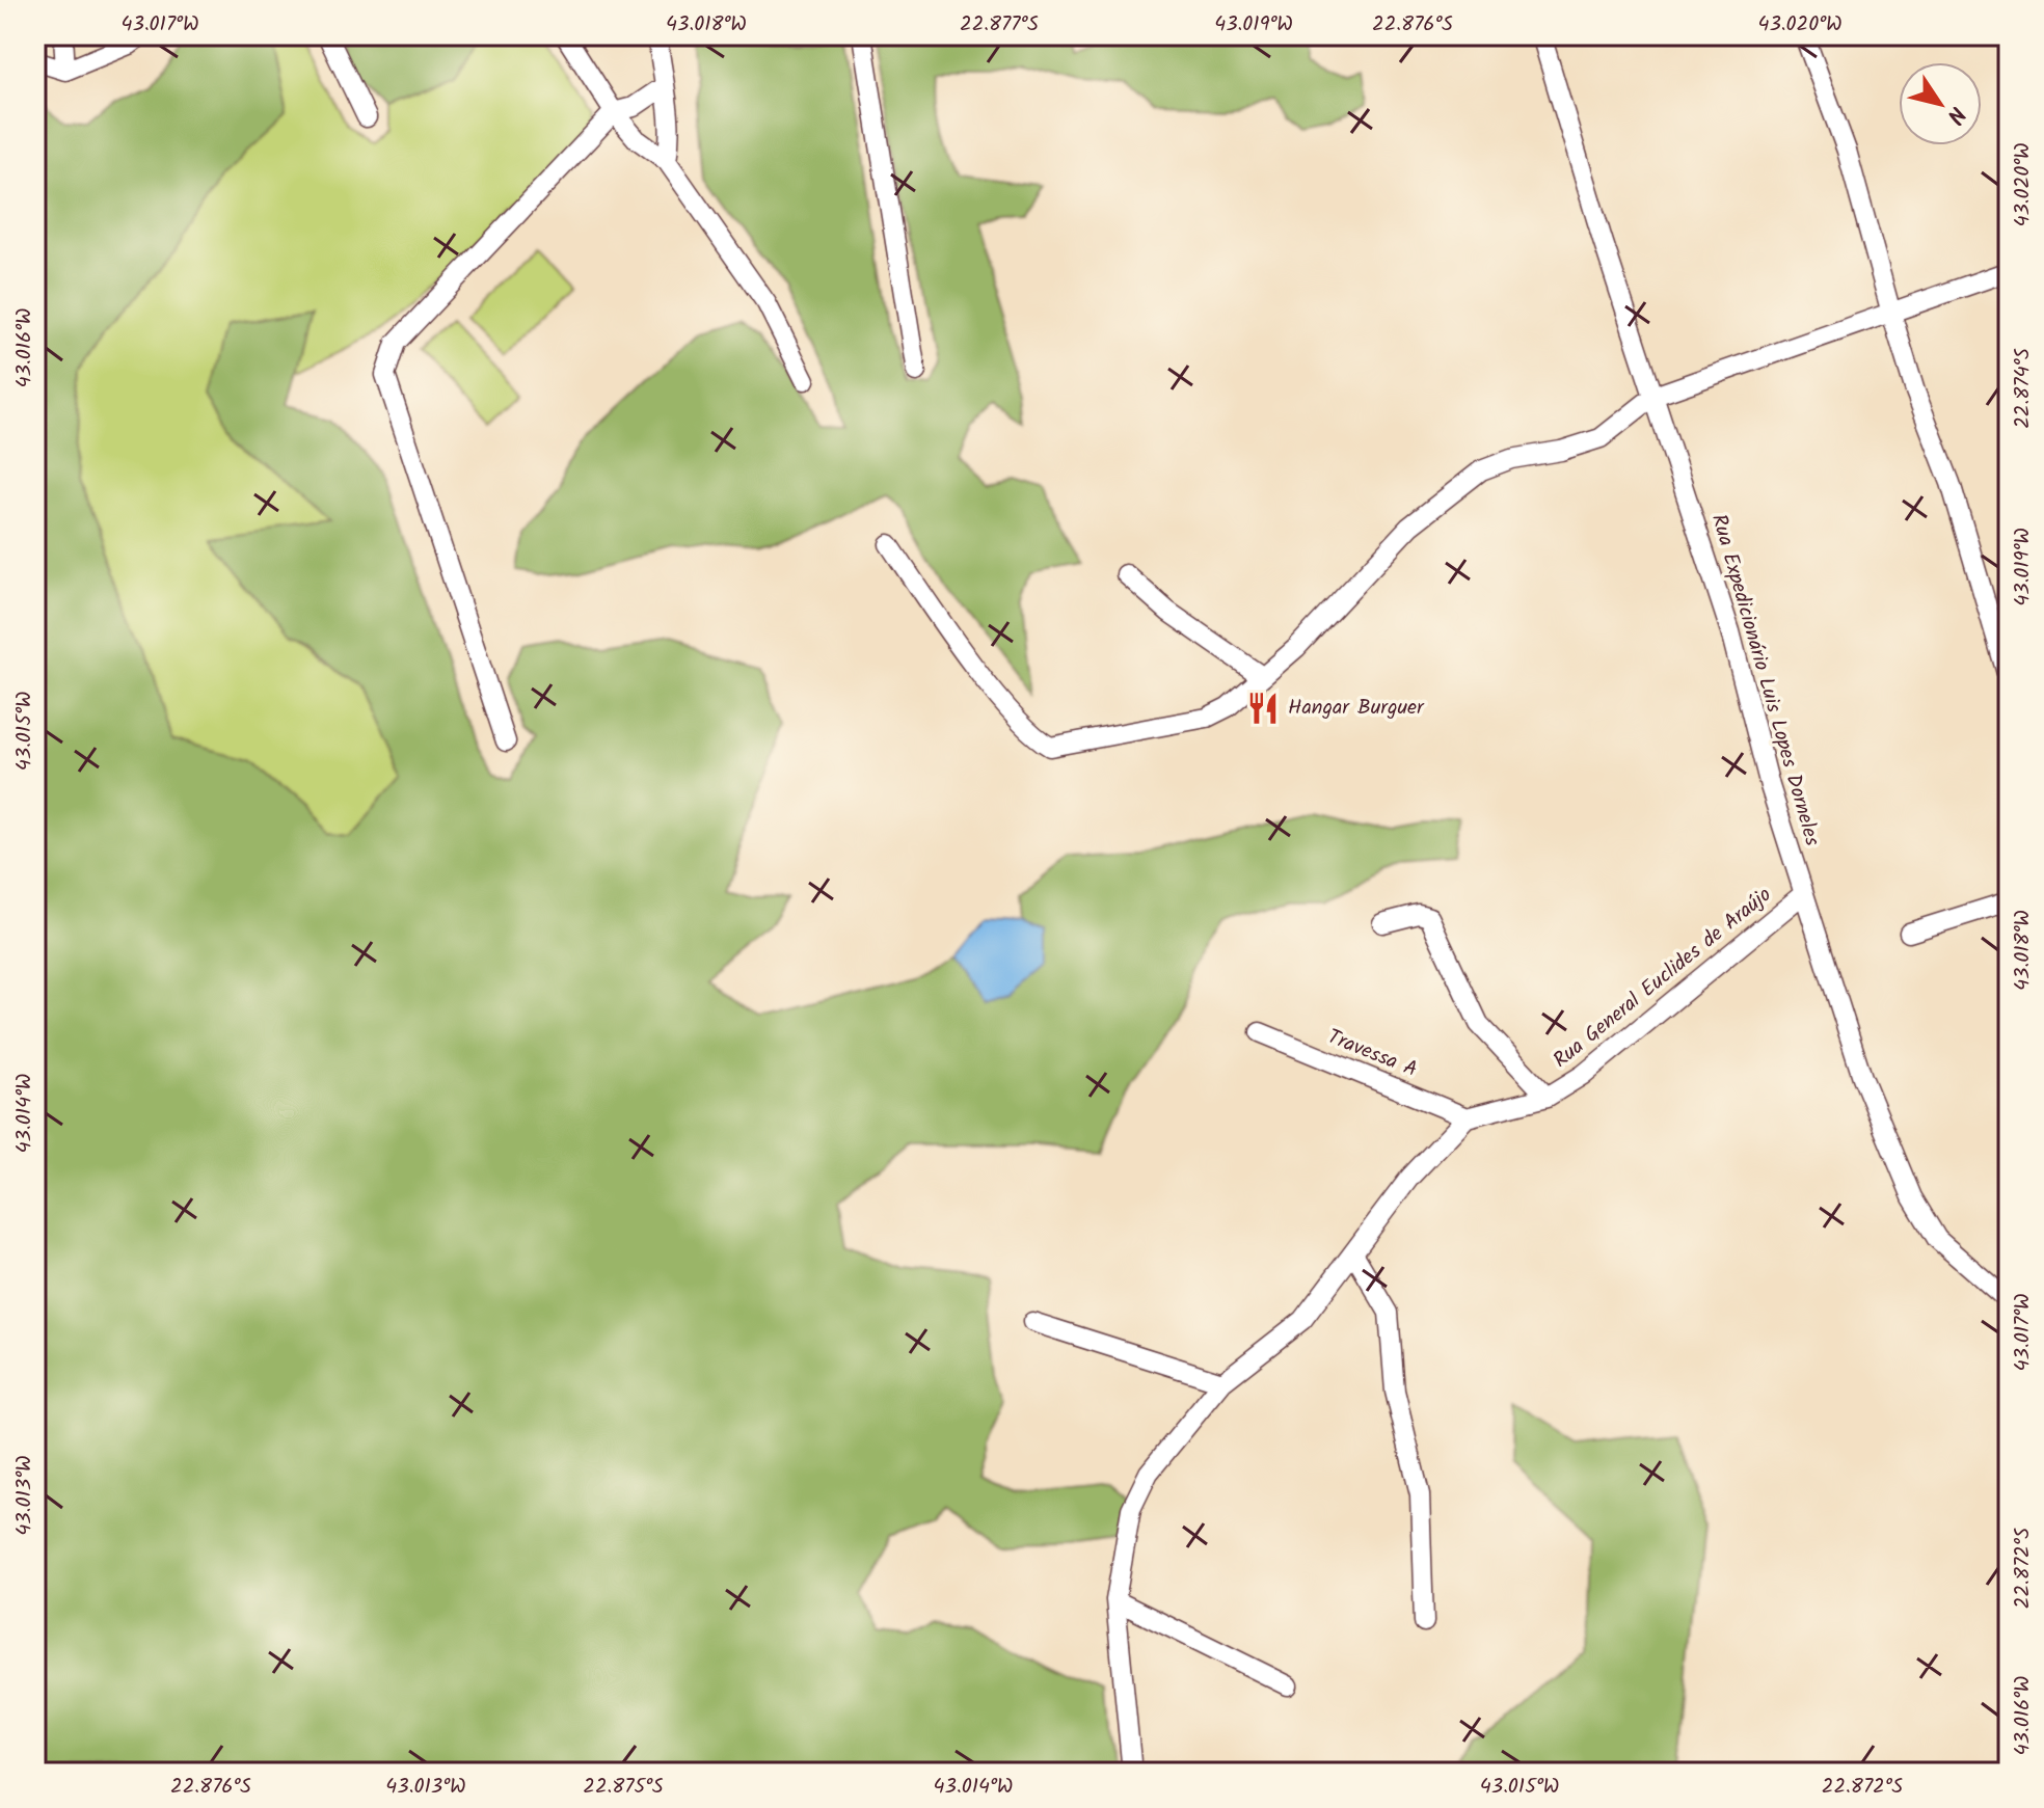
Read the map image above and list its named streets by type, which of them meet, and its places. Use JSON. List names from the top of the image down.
{
  "streets": {
    "street": ["Rua Expedicionário Luis Lopes Dorneles", "Rua General Euclides de Araújo", "Travessa A"]
  },
  "crossings": [
    ["Rua Expedicionário Luis Lopes Dorneles", "Rua General Euclides de Araújo"],
    ["Rua General Euclides de Araújo", "Travessa A"]
  ],
  "places": {
    "restaurant": ["Hangar Burguer"]
  },
  "north": "bottom right",
  "coordinates": [
    "43.017°W",
    "43.018°W",
    "22.877°S",
    "43.019°W",
    "22.876°S",
    "43.020°W",
    "43.016°W",
    "22.874°S",
    "43.015°W",
    "43.014°W",
    "43.013°W",
    "22.872°S",
    "22.875°S"
  ]
}
